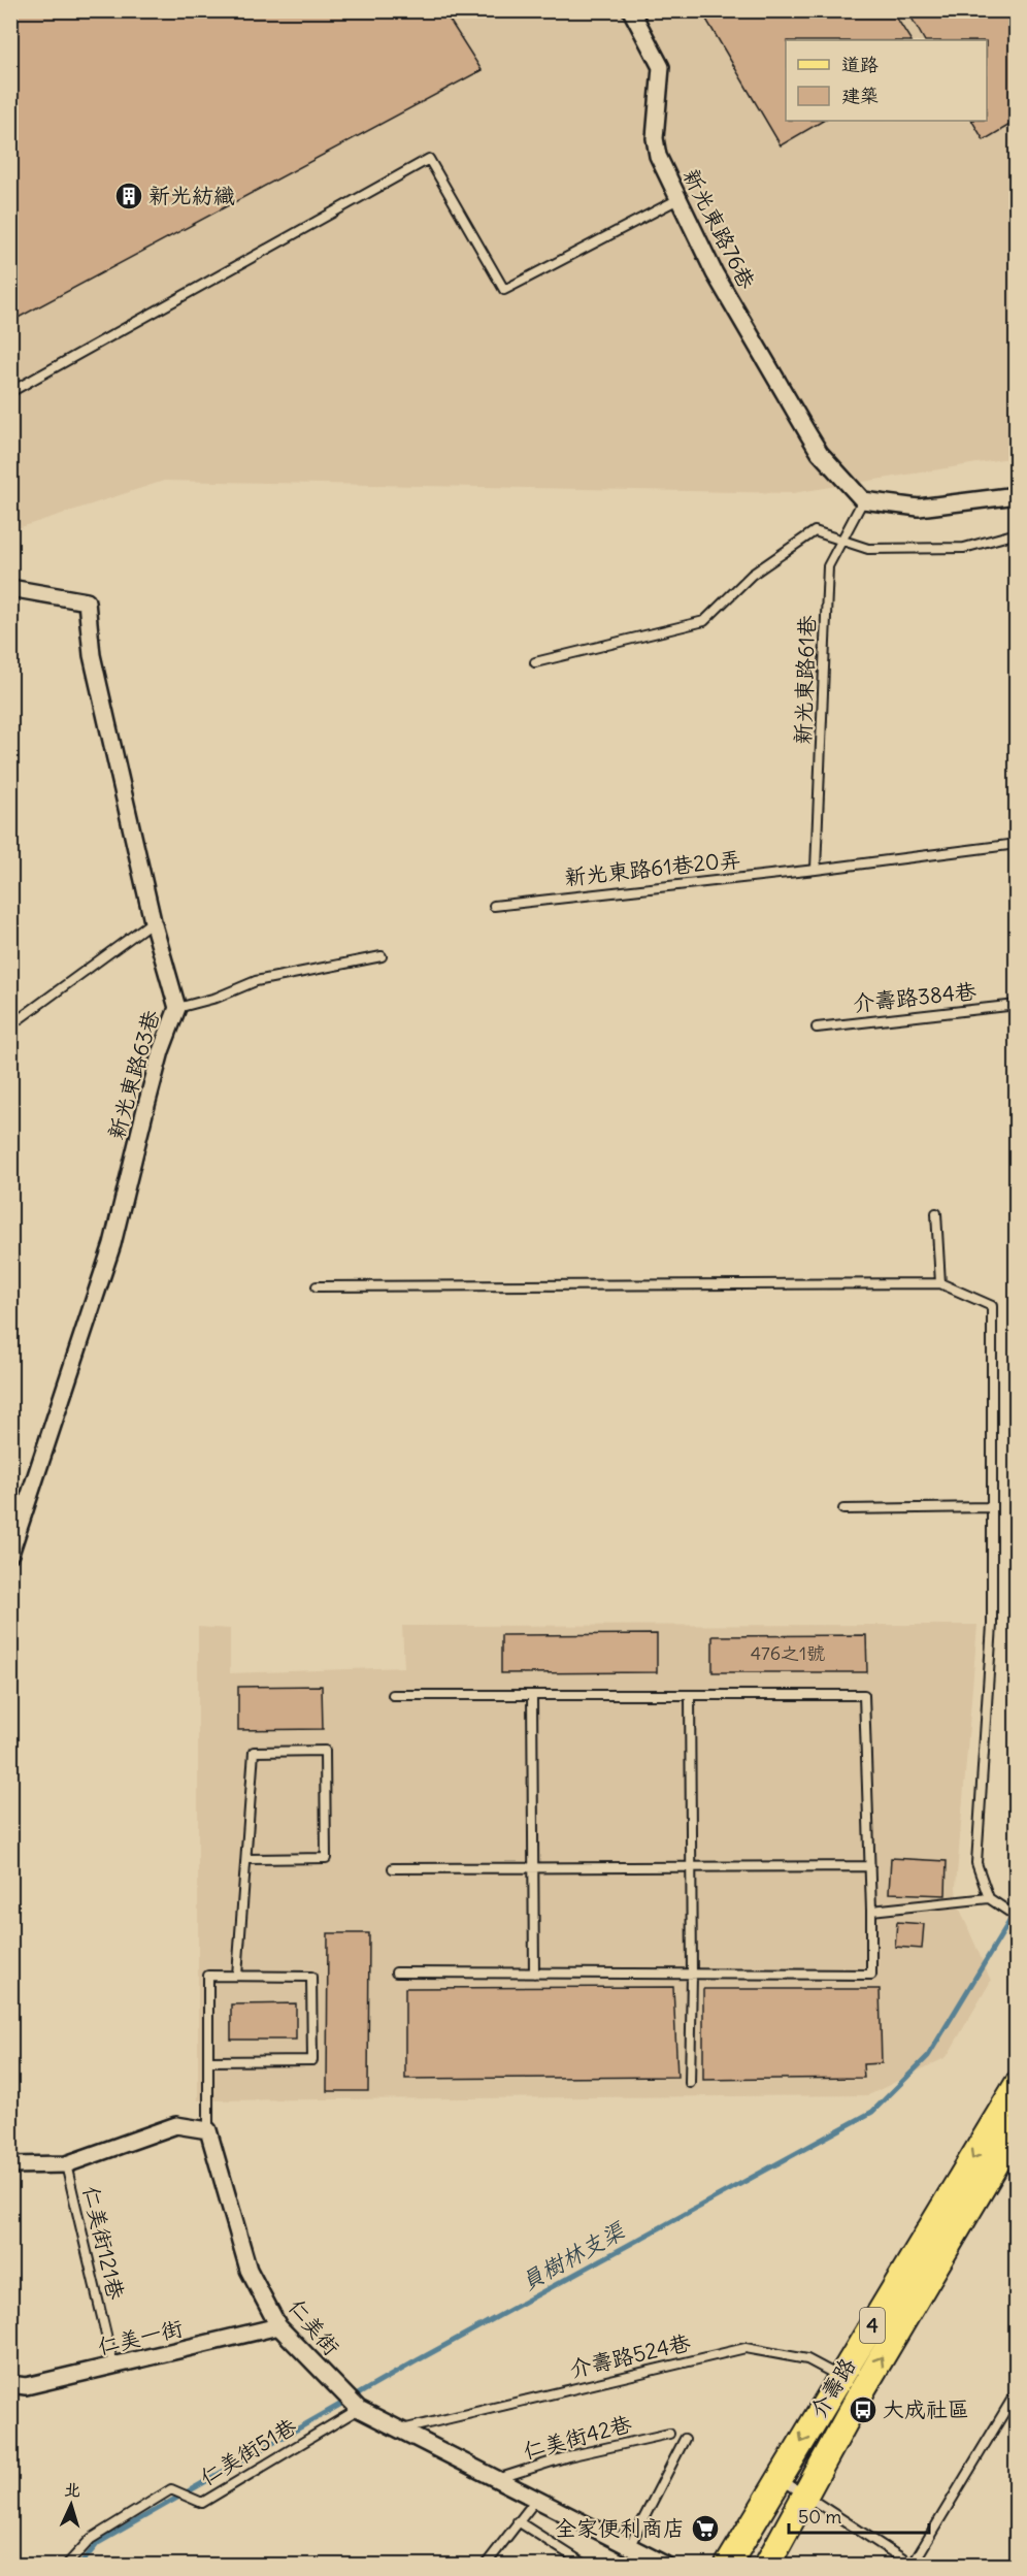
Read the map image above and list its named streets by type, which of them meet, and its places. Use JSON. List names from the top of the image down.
{
  "streets": {
    "main road": ["4", "介壽路"],
    "street": [
      "新光東路76巷",
      "新光東路63巷",
      "仁美街",
      "仁美一街"
    ],
    "lane": [
      "新光東路61巷",
      "新光東路61巷20弄",
      "介壽路384巷",
      "仁美街121巷",
      "介壽路524巷",
      "仁美街42巷",
      "仁美街51巷"
    ]
  },
  "crossings": [
    ["新光東路76巷", "新光東路61巷"],
    ["新光東路61巷", "新光東路61巷20弄"],
    ["仁美街121巷", "仁美一街"],
    ["仁美街", "仁美一街"],
    ["仁美街", "介壽路524巷"],
    ["仁美街", "仁美街42巷"],
    ["仁美街", "仁美街51巷"],
    ["介壽路524巷", "介壽路"]
  ],
  "water": ["員樹林支渠"],
  "places": {
    "building": ["新光紡織"],
    "bus stop": ["大成社區"],
    "supermarket": ["全家便利商店"]
  },
  "house_numbers": ["476之1號"],
  "legend": ["道路", "建築"],
  "scale_bar": "50 m",
  "north": "top"
}
